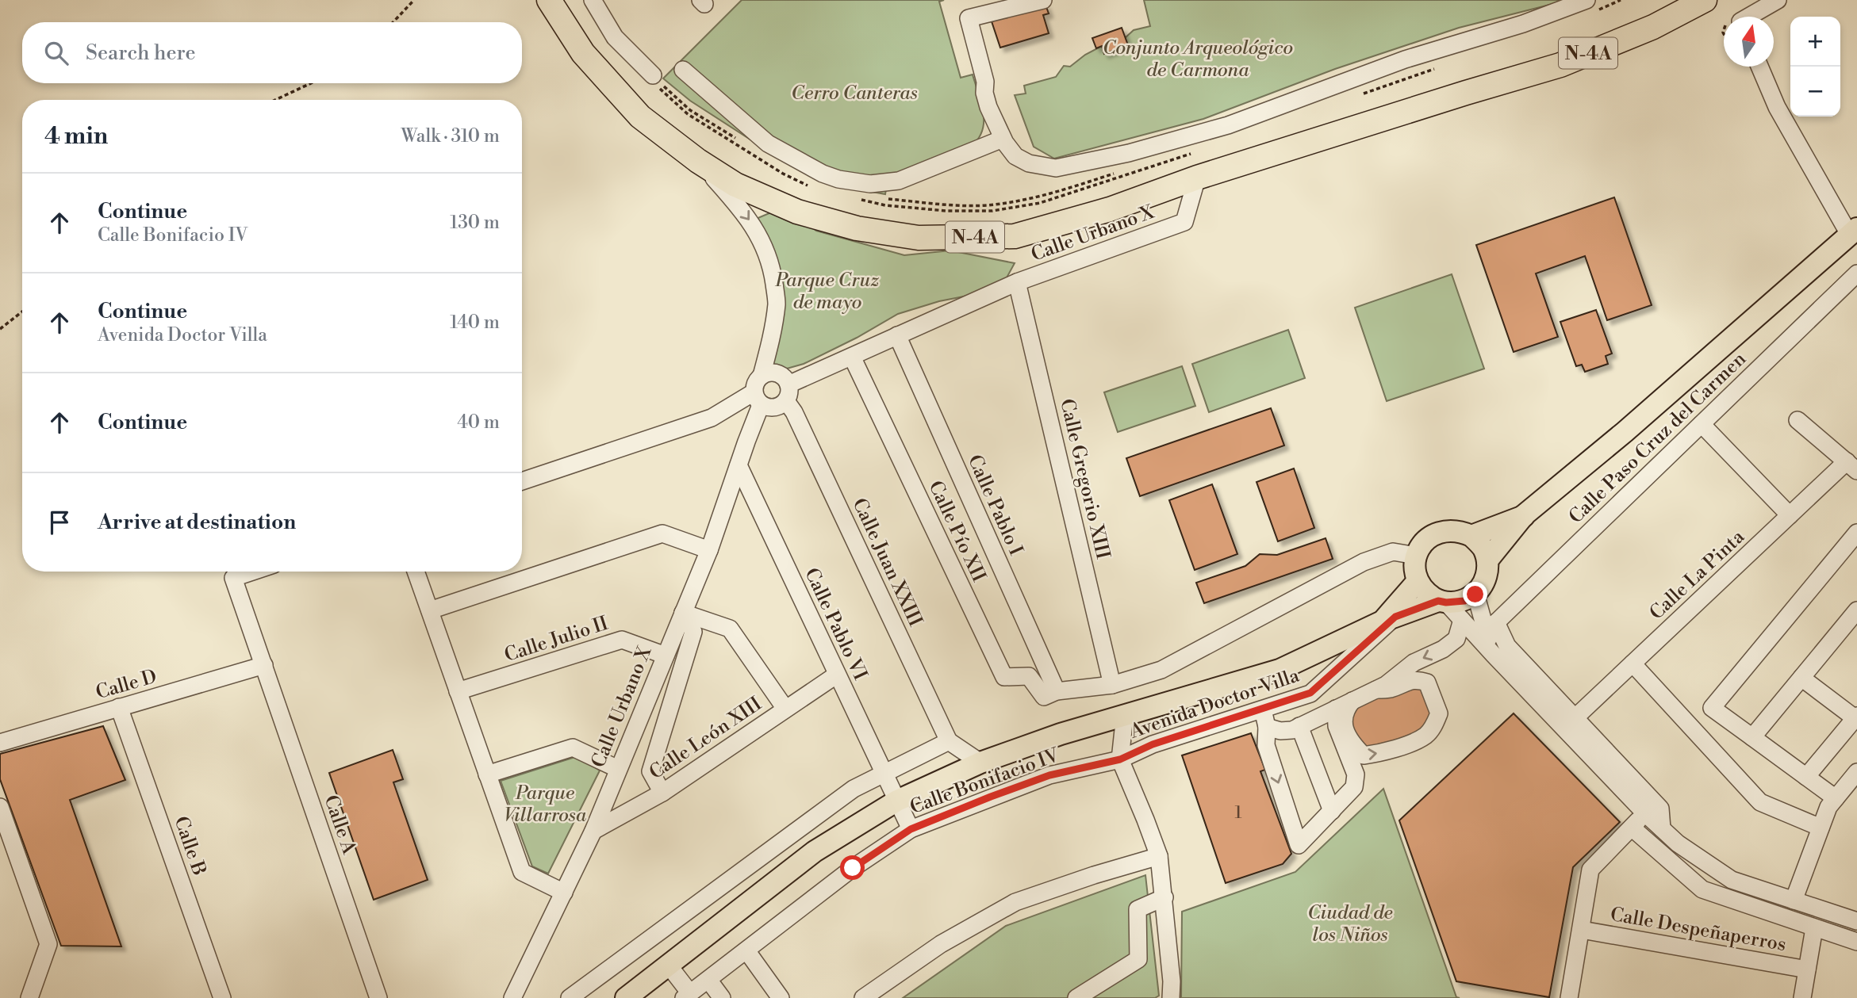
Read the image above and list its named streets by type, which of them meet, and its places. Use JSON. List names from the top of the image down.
{
  "streets": {
    "highway": ["N-4A"],
    "street": [
      "Calle Urbano X",
      "Calle Paso Cruz del Carmen",
      "Calle Gregorio XIII",
      "Calle Pablo I",
      "Calle Pío XII",
      "Calle Juan XXIII",
      "Calle La Pinta",
      "Calle Pablo VI",
      "Calle Julio II",
      "Calle D",
      "Avenida Doctor Villa",
      "Calle León XIII",
      "Calle Bonifacio IV",
      "Calle A",
      "Calle B",
      "Calle Despeñaperros"
    ]
  },
  "crossings": [
    ["N-4A", "Calle Urbano X"],
    ["Calle Urbano X", "Calle Gregorio XIII"],
    ["Calle Urbano X", "Calle Pablo I"],
    ["Calle Urbano X", "Calle Pío XII"],
    ["Calle Urbano X", "Calle Juan XXIII"],
    ["Calle Urbano X", "Calle Pablo VI"],
    ["Calle Urbano X", "Calle Julio II"],
    ["Calle Urbano X", "Calle León XIII"],
    ["Calle Pablo I", "Calle Pío XII"],
    ["Calle Juan XXIII", "Calle Bonifacio IV"],
    ["Calle Pablo VI", "Calle León XIII"],
    ["Calle Pablo VI", "Calle Bonifacio IV"],
    ["Calle D", "Calle A"],
    ["Calle D", "Calle B"],
    ["Avenida Doctor Villa", "Calle Bonifacio IV"]
  ],
  "parks": [
    "Conjunto Arqueológico de Carmona",
    "Cerro Canteras",
    "Parque Cruz de mayo",
    "Parque Villarrosa",
    "Ciudad de los Niños"
  ],
  "house_numbers": ["1"],
  "north": "top",
  "page": {
    "map_buttons": ["+", "−"],
    "search": "Search here",
    "heading": ["4 min", "Walk · 310 m"],
    "list": [
      ["Continue", "Calle Bonifacio IV", "130 m"],
      ["Continue", "Avenida Doctor Villa", "140 m"],
      ["Continue", "40 m"],
      "Arrive at destination"
    ]
  }
}
